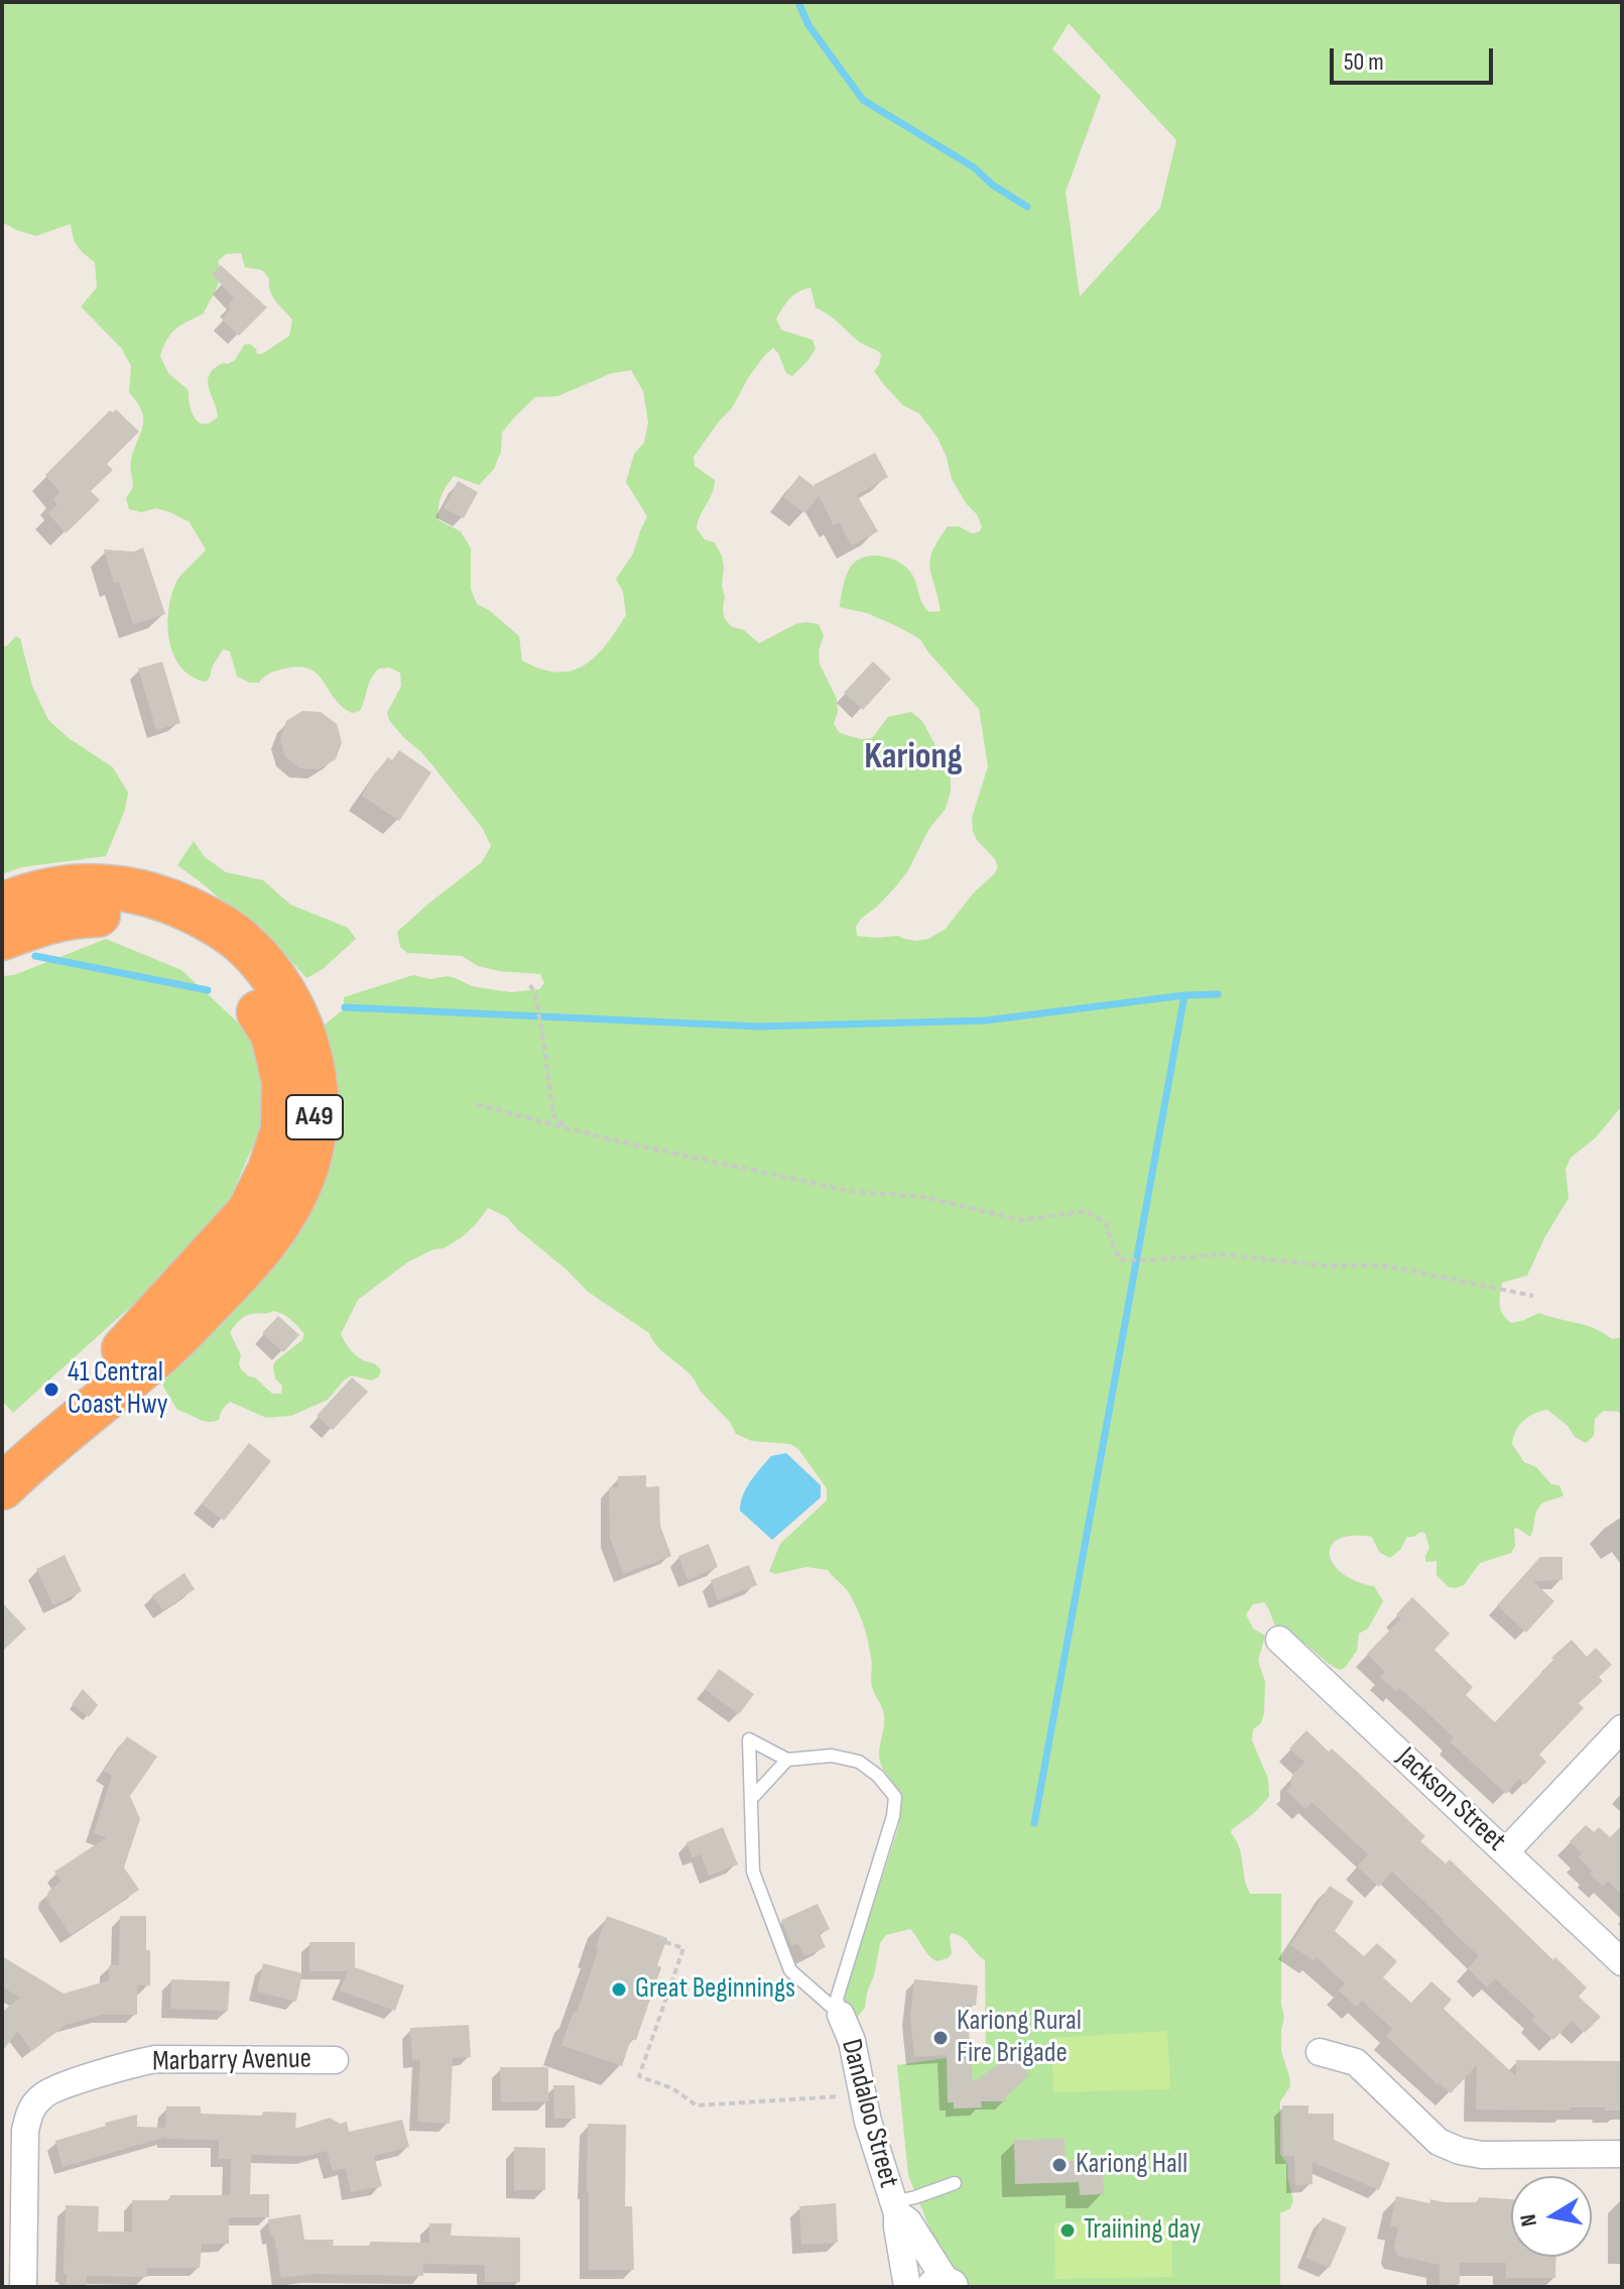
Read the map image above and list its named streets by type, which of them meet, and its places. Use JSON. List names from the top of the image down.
{
  "streets": {
    "highway": ["A49"],
    "street": ["Jackson Street", "Marbarry Avenue", "Dandaloo Street"]
  },
  "districts": ["Kariong"],
  "places": [
    "41 Central Coast Hwy",
    "Great Beginnings",
    "Kariong Rural Fire Brigade",
    "Kariong Hall",
    "Traiining day"
  ],
  "scale_bar": "50 m",
  "north": "left"
}
